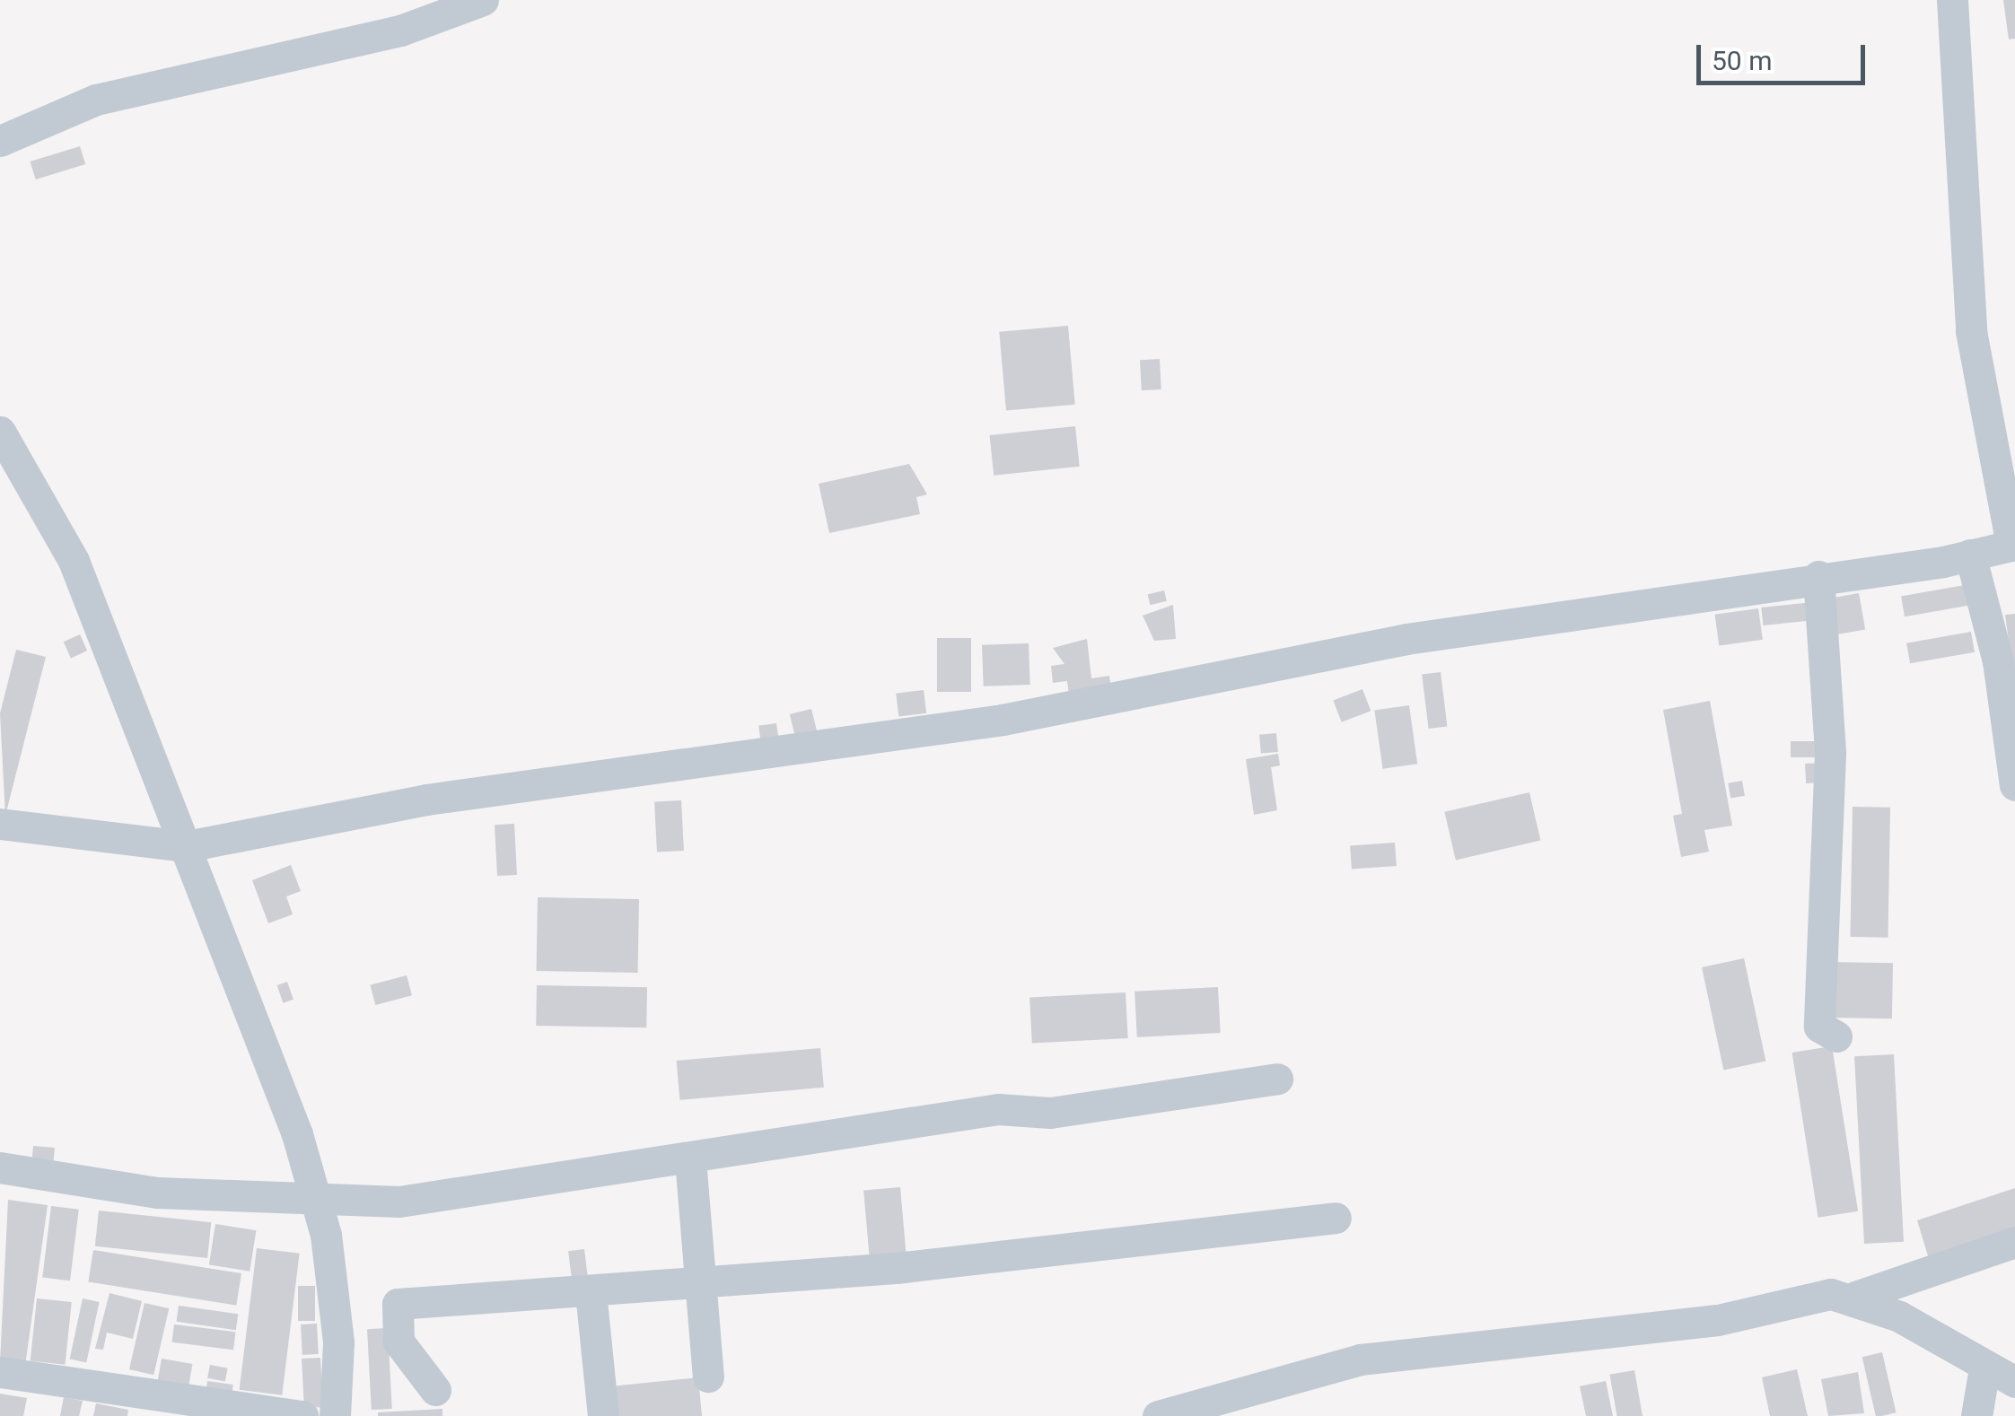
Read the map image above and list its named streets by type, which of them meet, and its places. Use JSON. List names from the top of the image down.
{
  "scale_bar": "50 m"
}
